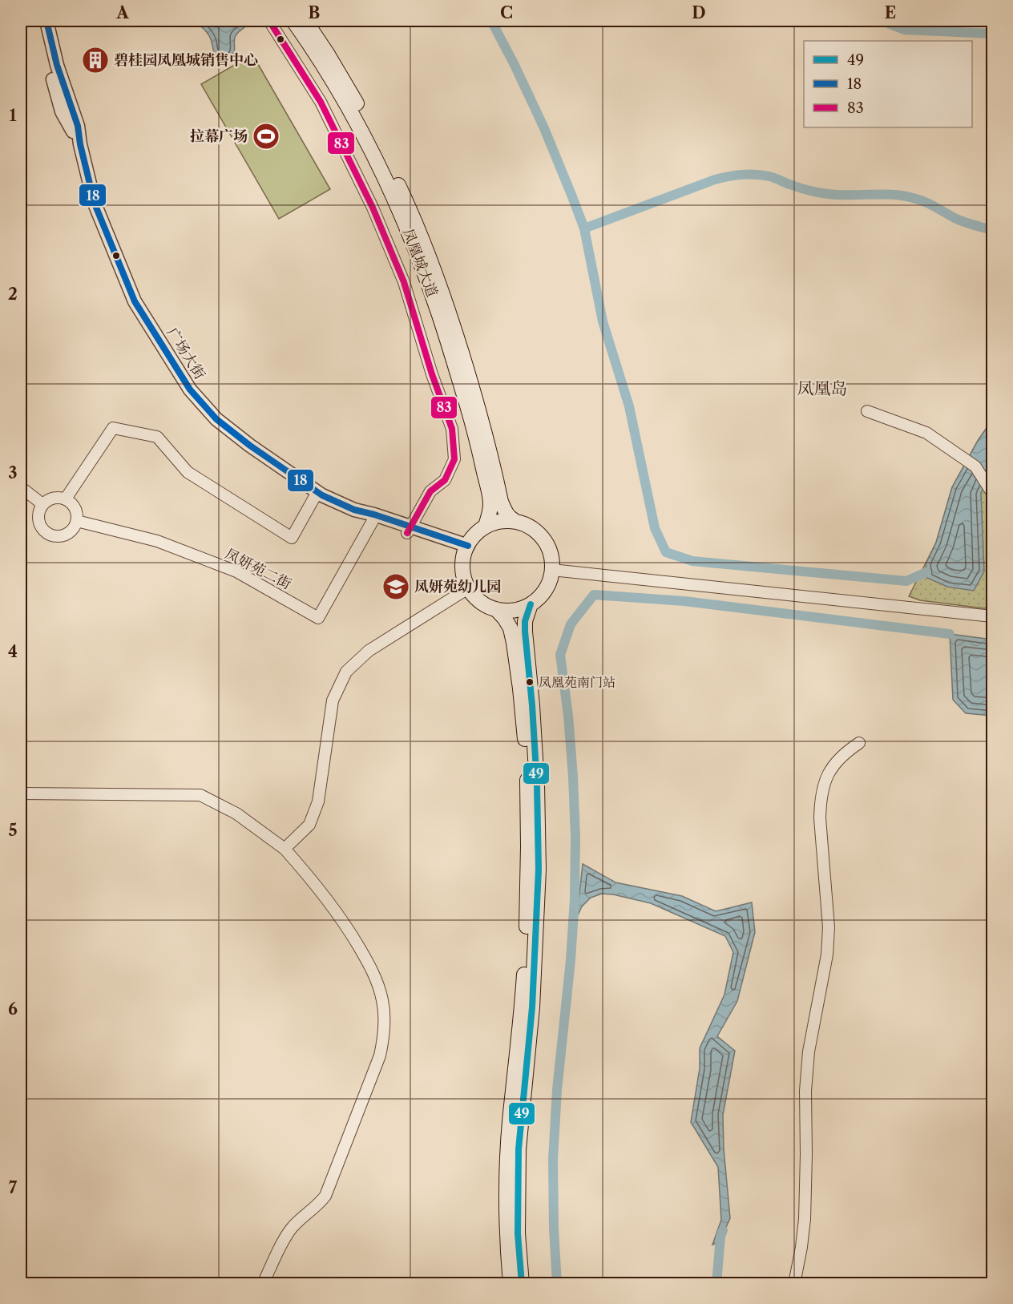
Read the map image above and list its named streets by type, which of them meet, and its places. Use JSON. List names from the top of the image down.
{
  "streets": {
    "main road": ["凤凰城大道"],
    "street": ["广场大街", "凤妍苑二街"]
  },
  "crossings": [
    ["凤凰城大道", "广场大街"],
    ["广场大街", "凤妍苑二街"]
  ],
  "districts": ["凤凰岛"],
  "places": {
    "building": ["碧桂园凤凰城销售中心"],
    "sports": ["拉幕广场"],
    "school or university": ["凤妍苑幼儿园"],
    "other": ["凤凰苑南门站"]
  },
  "lines": ["transit line 18", "transit line 83", "transit line 49"],
  "legend": ["49", "18", "83"],
  "grid": {
    "columns": [
      "A",
      "B",
      "C",
      "D",
      "E"
    ],
    "rows": [
      "1",
      "2",
      "3",
      "4",
      "5",
      "6",
      "7"
    ]
  }
}
